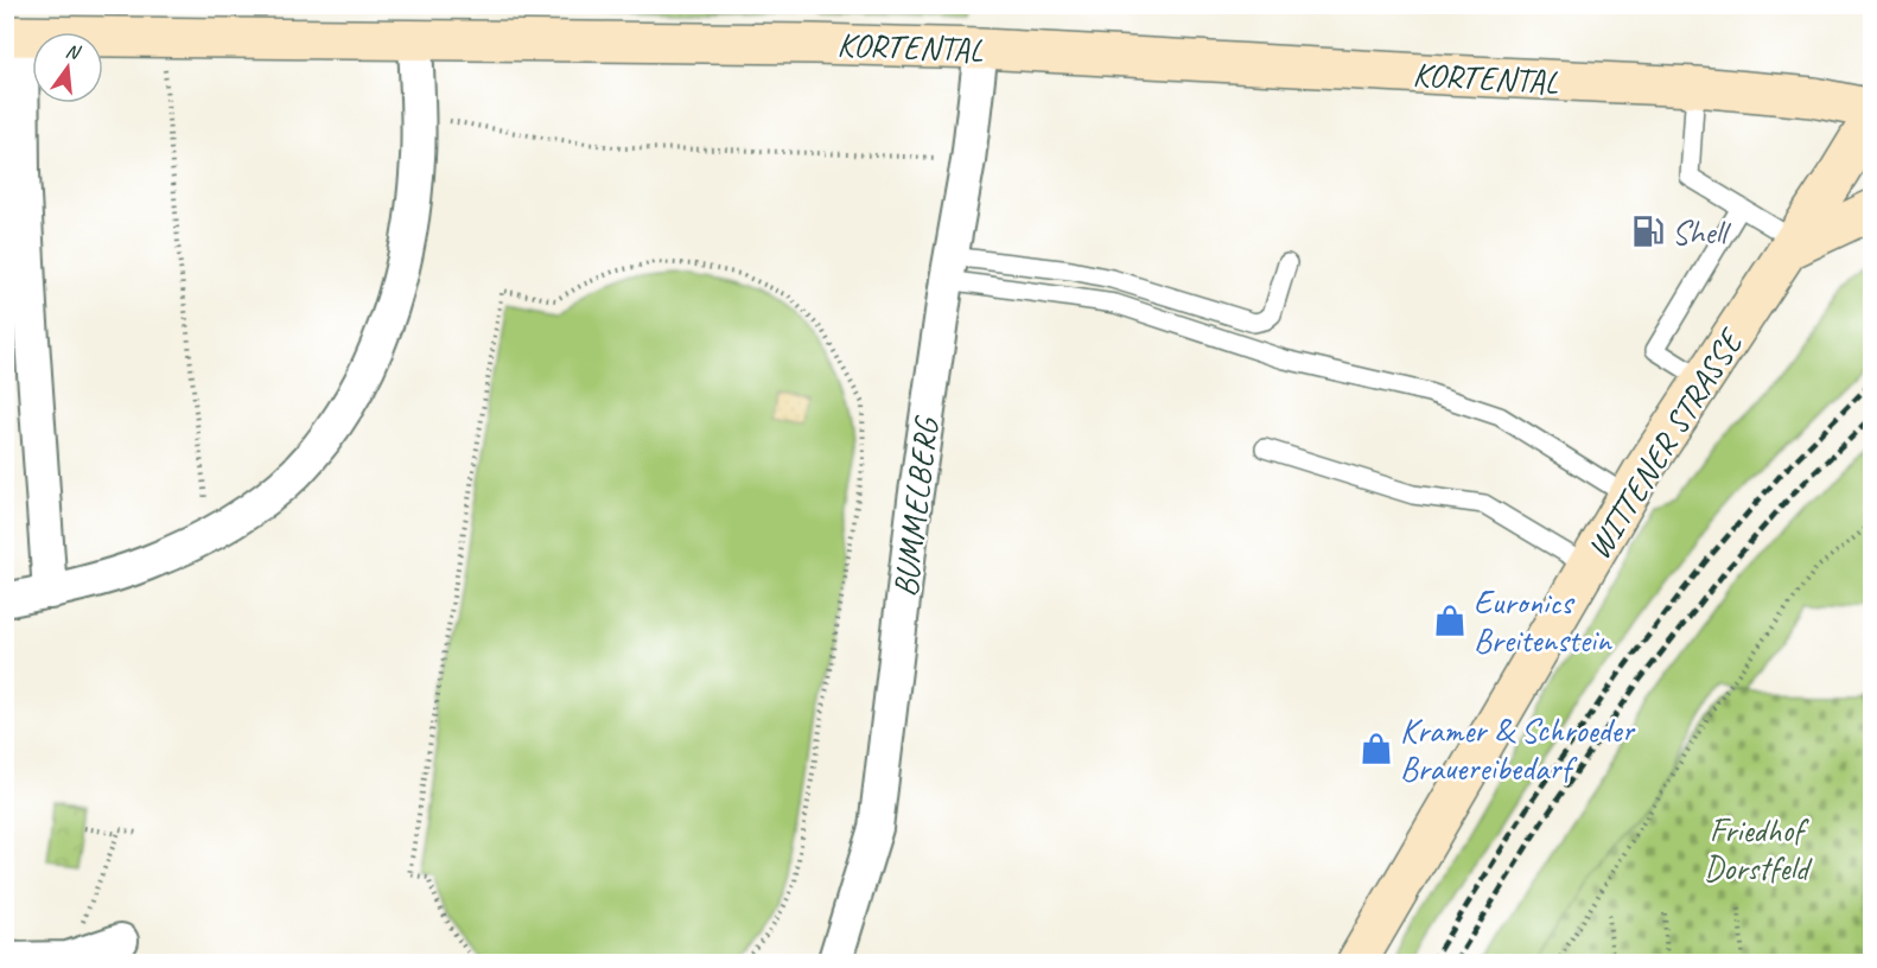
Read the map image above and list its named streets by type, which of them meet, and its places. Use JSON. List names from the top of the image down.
{
  "streets": {
    "street": ["KORTENTAL", "WITTENER STRASSE", "BUMMELBERG"]
  },
  "crossings": [
    ["KORTENTAL", "WITTENER STRASSE"],
    ["KORTENTAL", "BUMMELBERG"]
  ],
  "parks": ["Friedhof Dorstfeld"],
  "places": {
    "fuel station": ["Shell"],
    "shop": ["Euronics Breitenstein", "Kramer & Schroeder Brauereibedarf"]
  },
  "north": "top"
}
